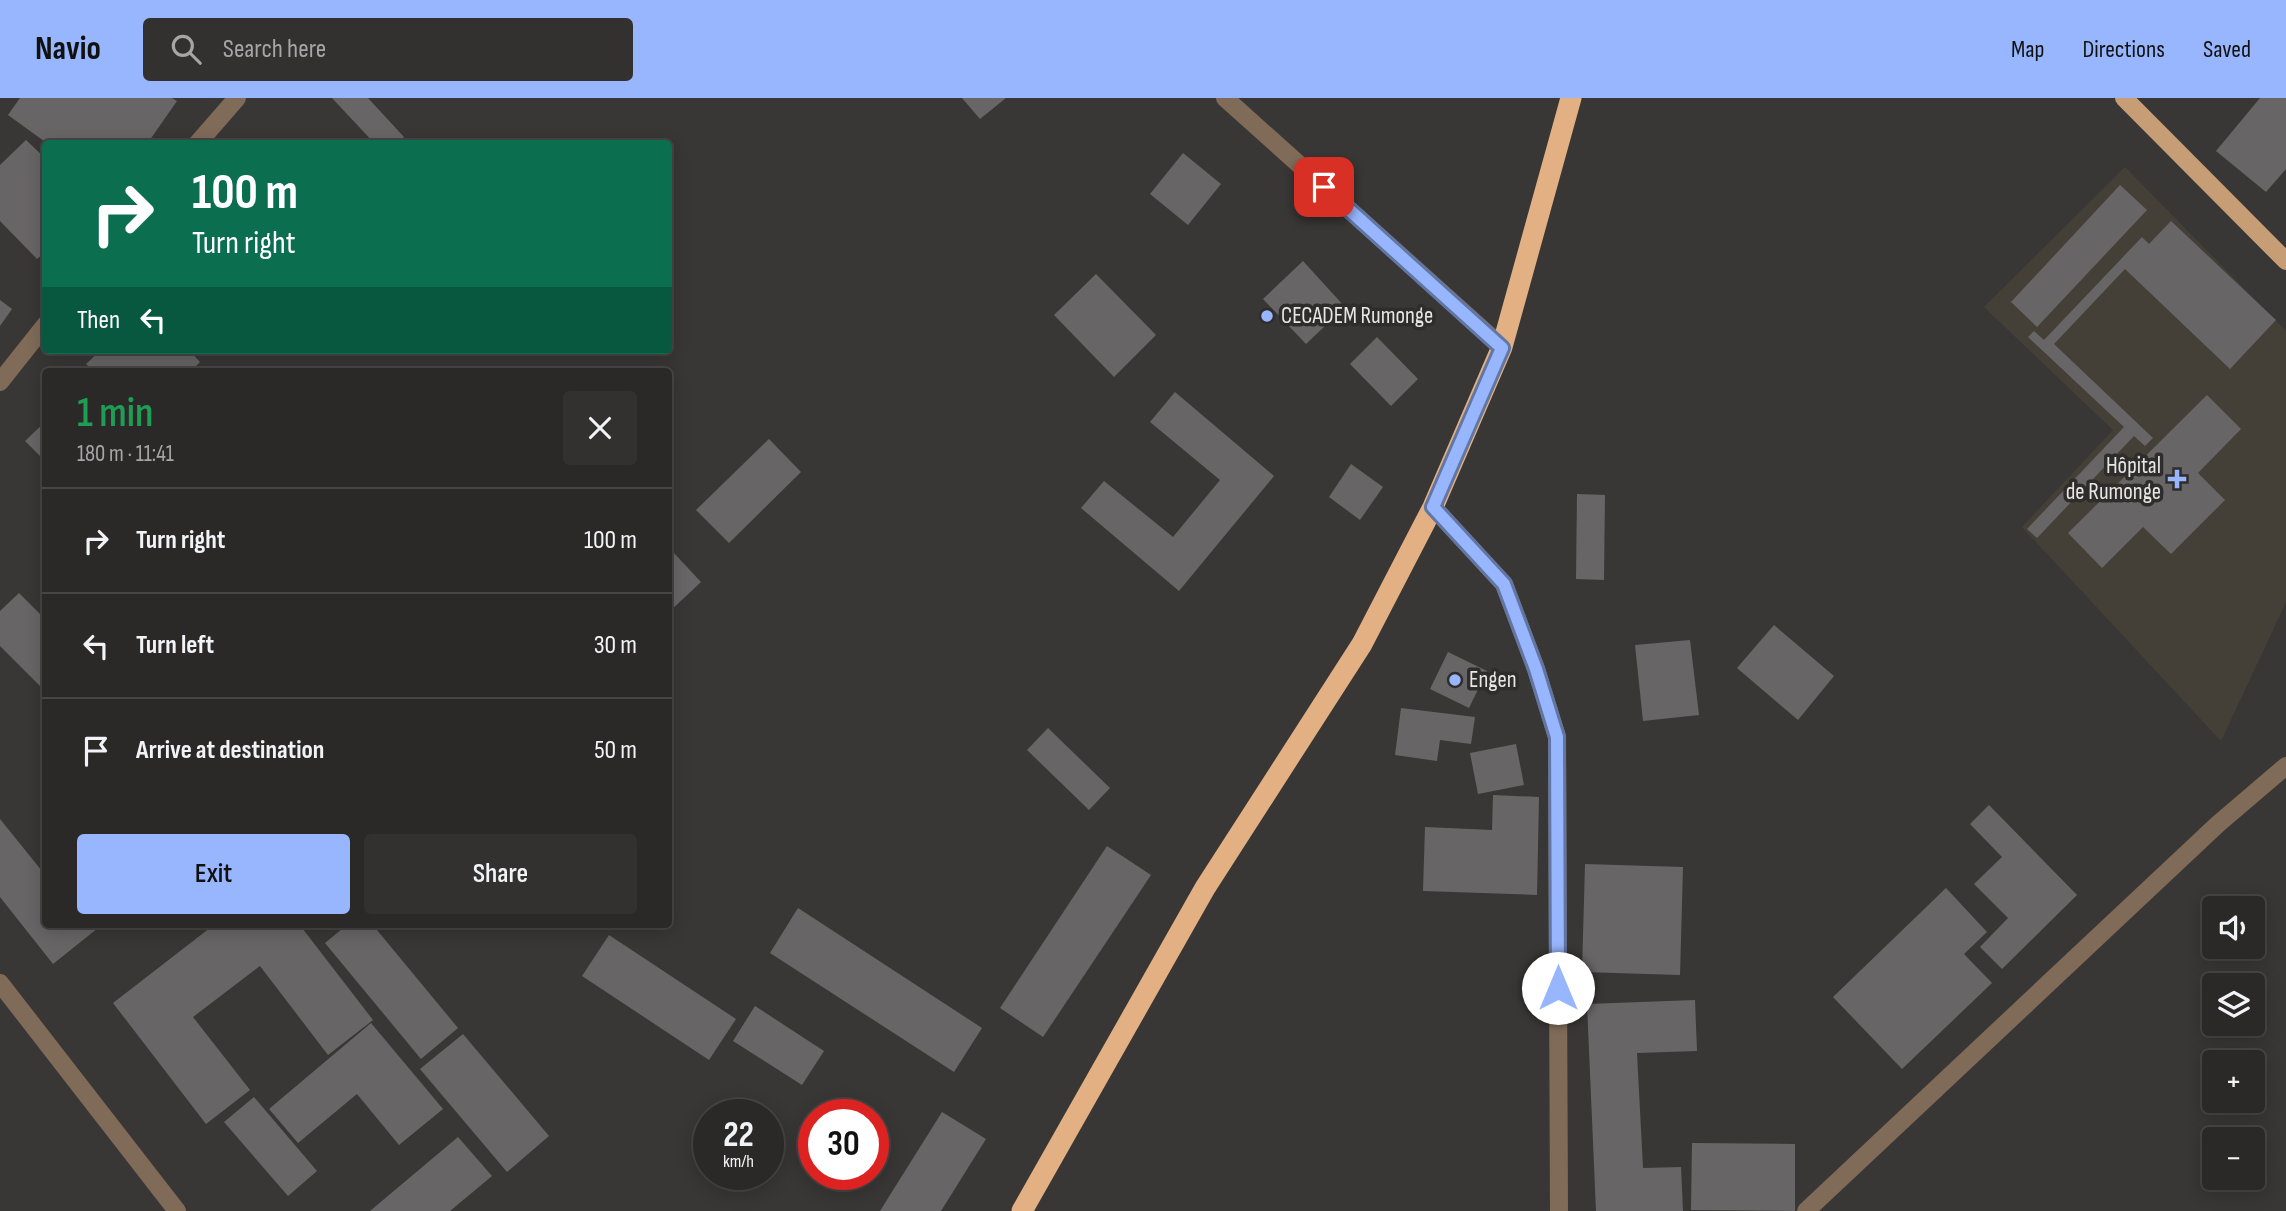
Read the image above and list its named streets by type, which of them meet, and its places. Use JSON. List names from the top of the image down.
{
  "places": {
    "other": ["CECADEM Rumonge", "Engen"],
    "health": ["Hôpital de Rumonge"]
  },
  "page": {
    "header": "Navio",
    "search": "Search here",
    "nav": ["Map", "Directions", "Saved"],
    "turn": ["100 m", "Turn right"],
    "then": "Then",
    "heading": ["1 min", "180 m · 11:41"],
    "list": [
      {
        "name": "Turn right",
        "value": "100 m"
      },
      {
        "name": "Turn left",
        "value": "30 m"
      },
      {
        "name": "Arrive at destination",
        "value": "50 m"
      }
    ],
    "buttons": ["Exit", "Share"],
    "map_buttons": ["+", "−"],
    "speed": "22 km/h",
    "limit": "30"
  }
}
